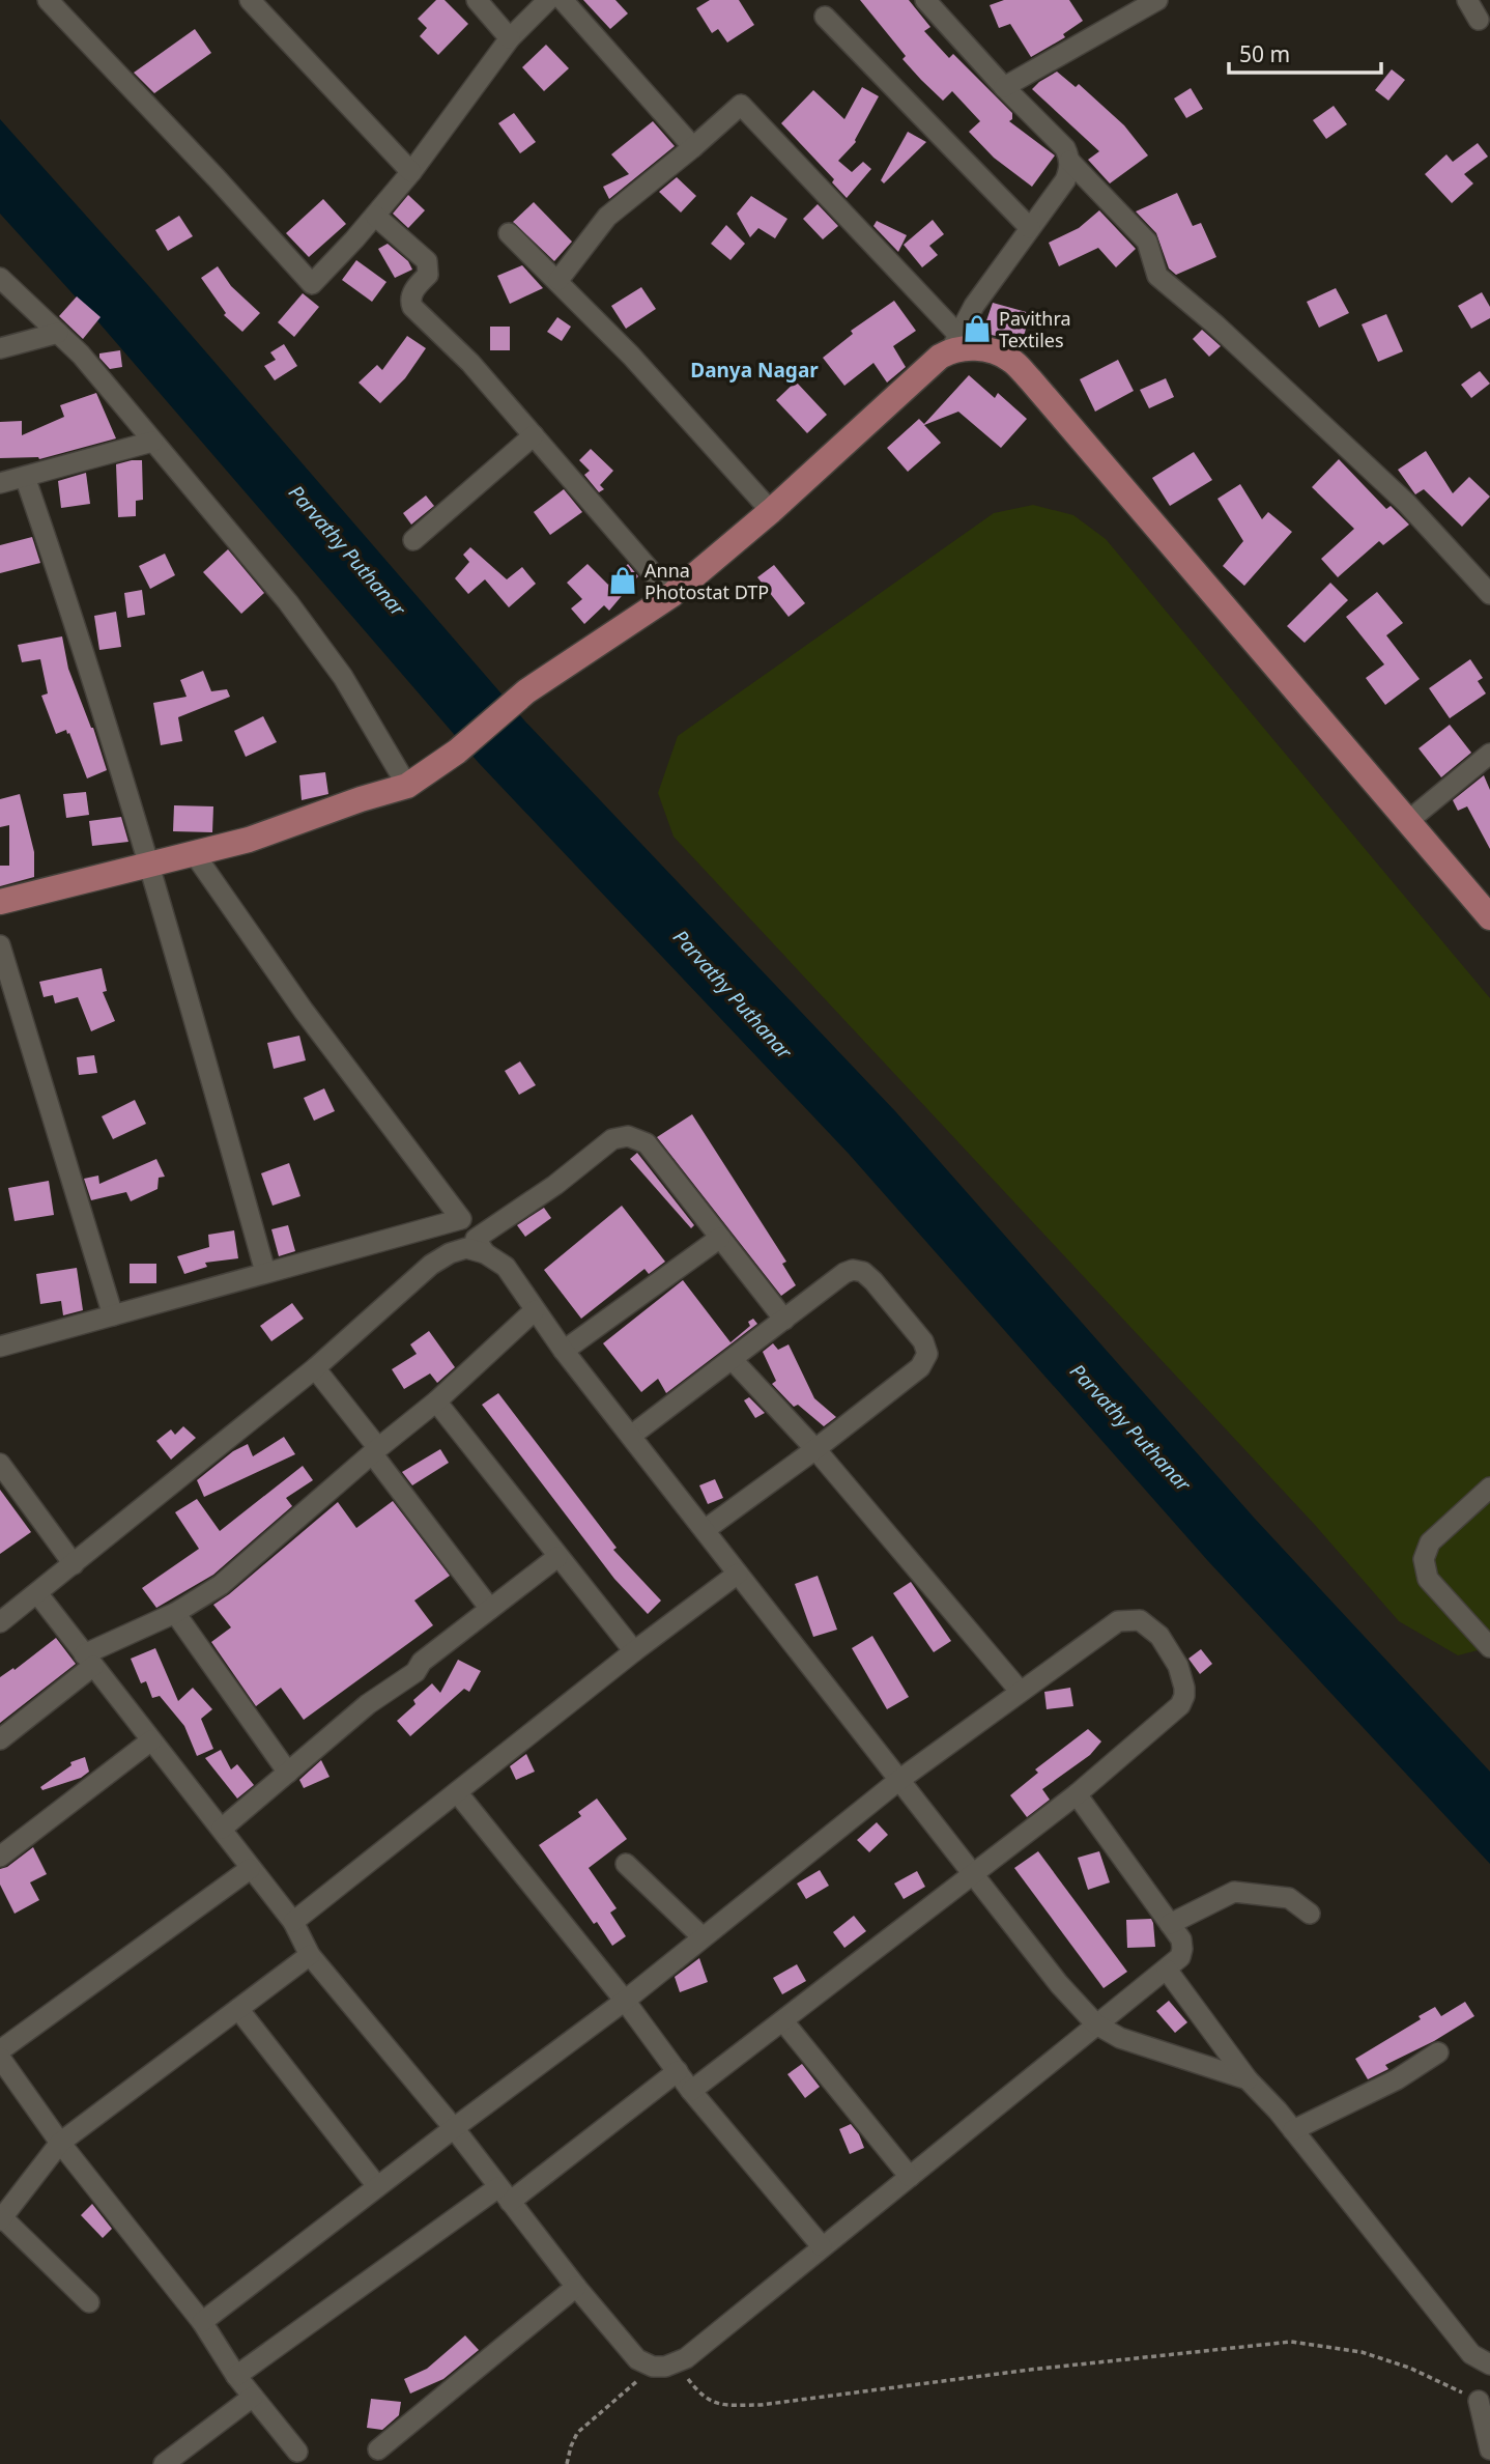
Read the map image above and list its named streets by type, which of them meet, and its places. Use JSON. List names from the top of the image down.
{
  "districts": ["Danya Nagar"],
  "water": ["Parvathy Puthanar"],
  "places": {
    "shop": ["Pavithra Textiles", "Anna Photostat DTP"]
  },
  "scale_bar": "50 m"
}
